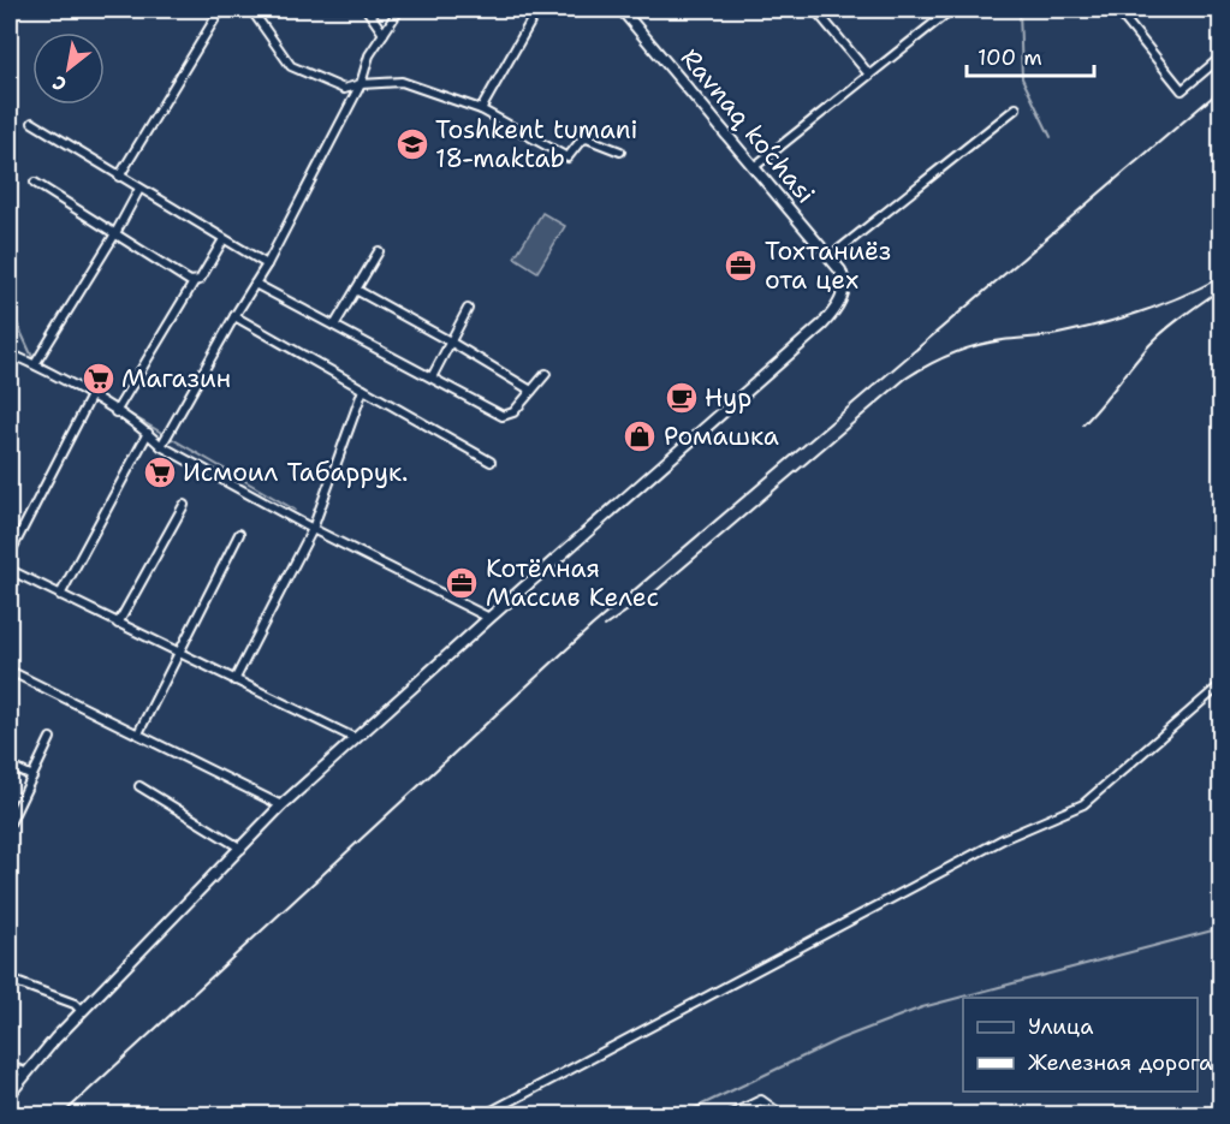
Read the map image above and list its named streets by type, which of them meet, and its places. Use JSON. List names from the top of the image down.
{
  "streets": {
    "street": ["Ravnaq ko‘chasi"]
  },
  "places": {
    "school or university": ["Toshkent tumani 18-maktab"],
    "office": ["Тохтаниёз ота цех", "Котёлная Массив Келес"],
    "supermarket": ["Магазин", "Исмоил Табаррук."],
    "cafe": ["Нур"],
    "shop": ["Ромашка"]
  },
  "legend": ["Улица", "Железная дорога"],
  "scale_bar": "100 m",
  "north": "bottom left"
}
